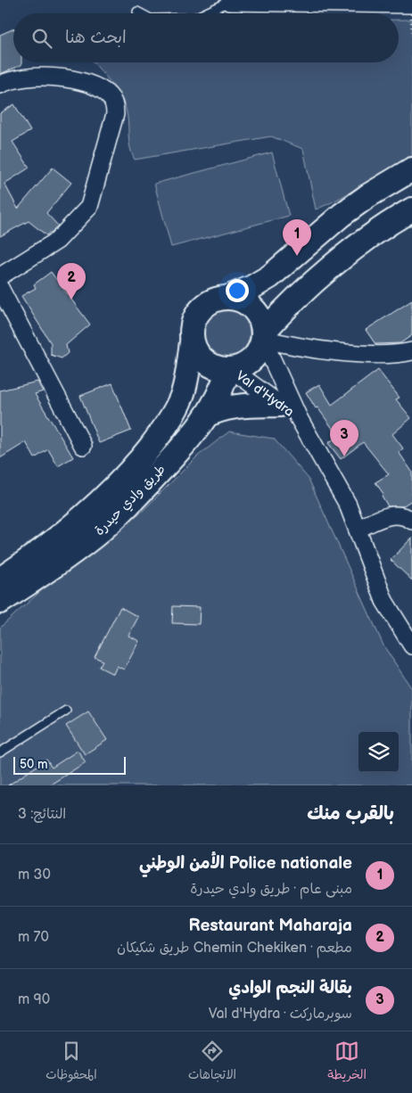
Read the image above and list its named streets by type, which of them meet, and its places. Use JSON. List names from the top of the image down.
{
  "streets": {
    "main road": ["طريق وادي حيدرة"],
    "street": ["Val d'Hydra"]
  },
  "crossings": [
    ["Val d'Hydra", "طريق وادي حيدرة"]
  ],
  "scale_bar": "50 m",
  "page": {
    "search": "ابحث هنا",
    "pins": ["1", "2", "3"],
    "scale": "50 m",
    "heading": ["بالقرب منك", "النتائج: 3"],
    "list": [
      {
        "mark": "1",
        "name": "Police nationale الأمن الوطني",
        "note": "مبنى عام · طريق وادي حيدرة",
        "value": "30 m"
      },
      {
        "mark": "2",
        "name": "Restaurant Maharaja",
        "note": "مطعم · Chemin Chekiken طريق شكيكان",
        "value": "70 m"
      },
      {
        "mark": "3",
        "name": "بقالة النجم الوادي",
        "note": "سوبرماركت · Val d'Hydra",
        "value": "90 m"
      }
    ],
    "nav": ["الخريطة", "الاتجاهات", "المحفوظات"]
  }
}
